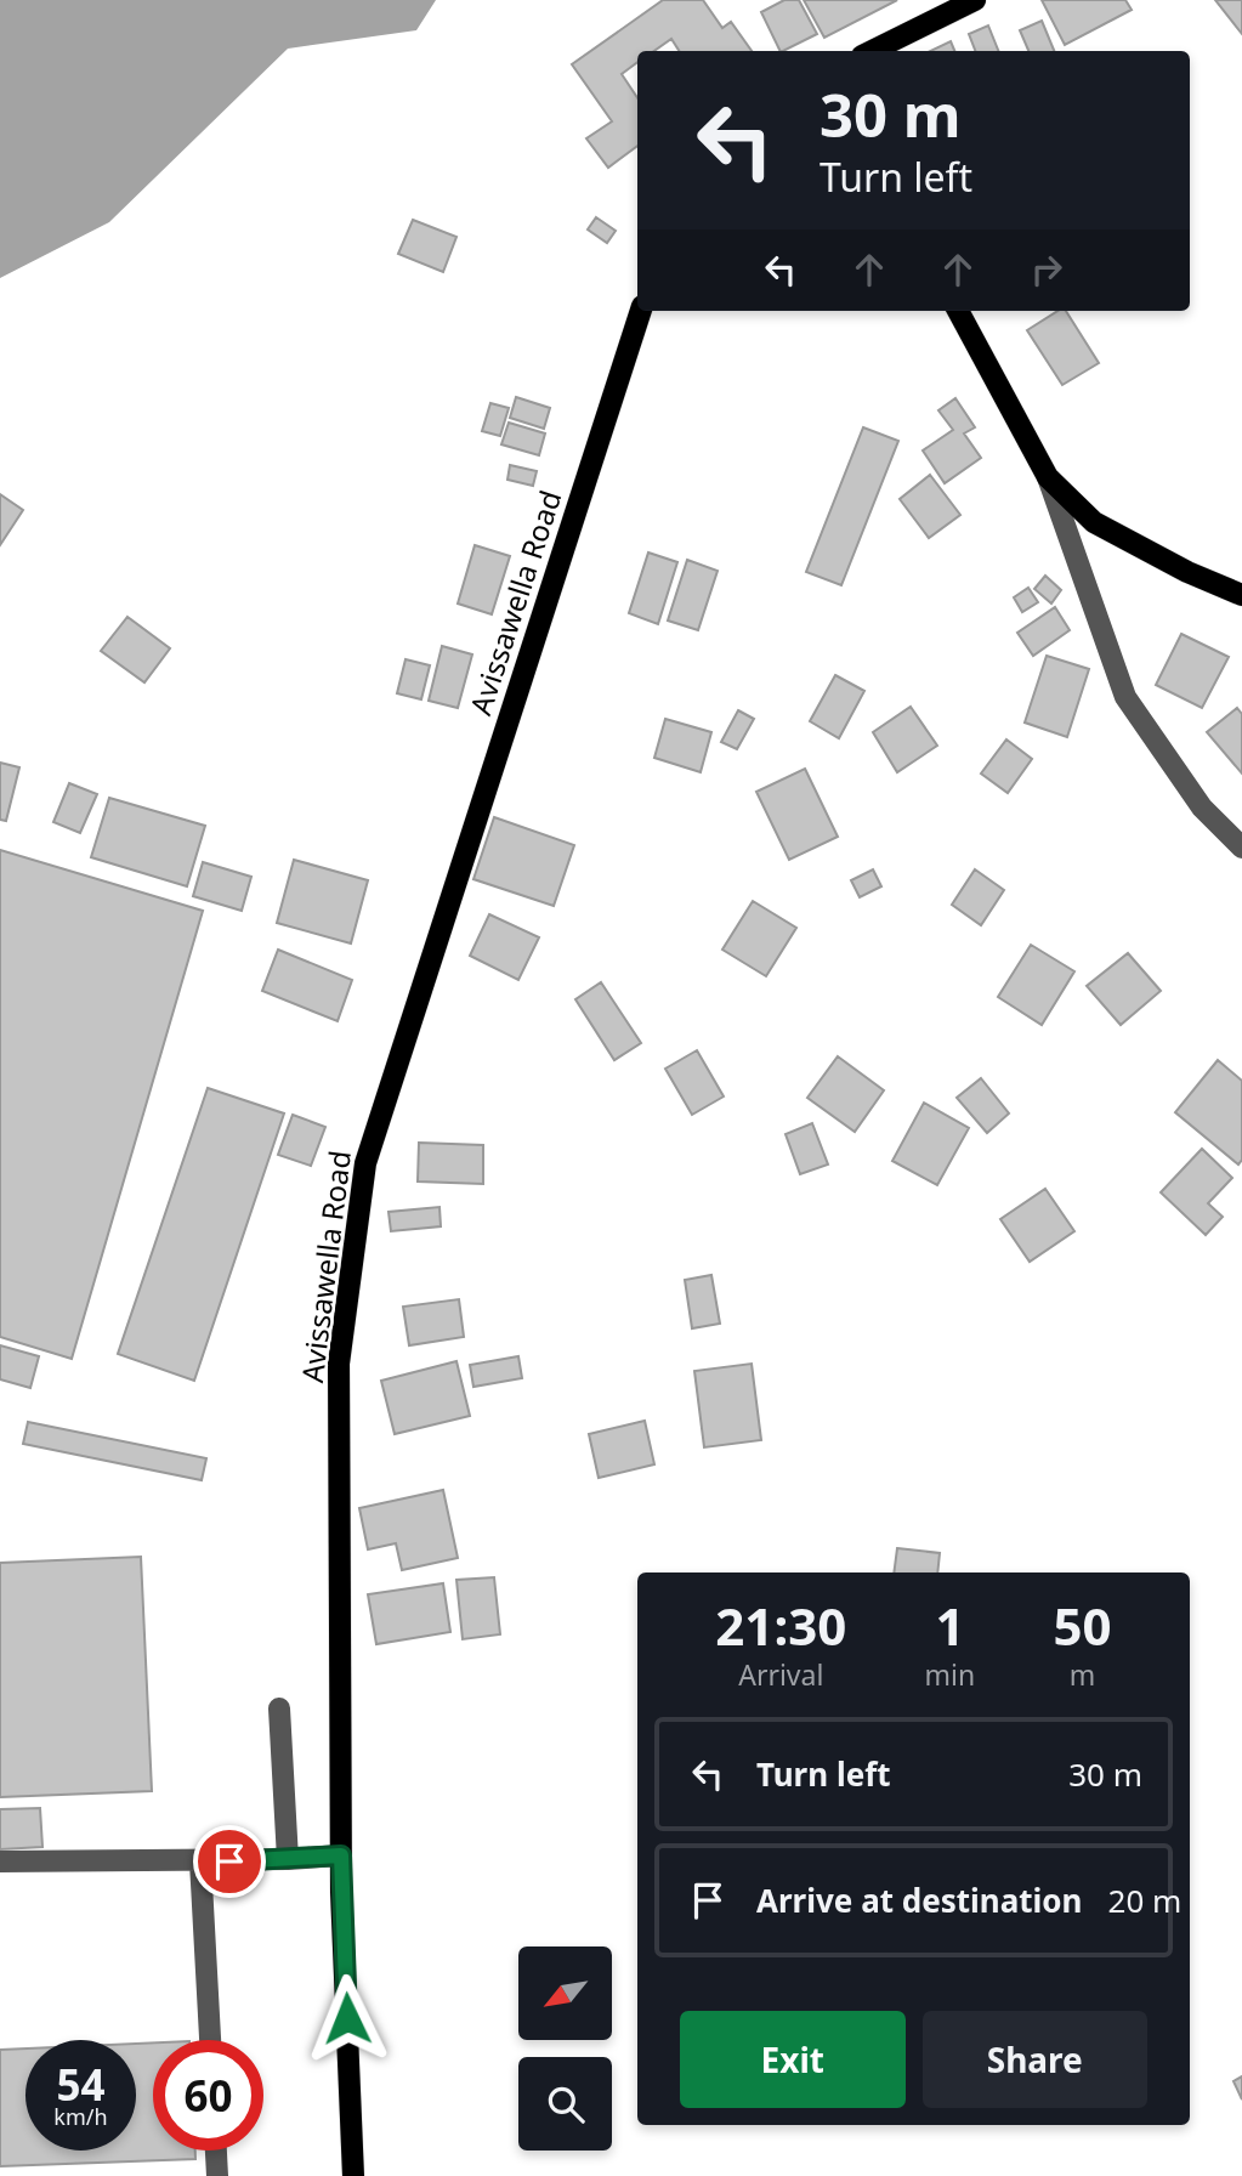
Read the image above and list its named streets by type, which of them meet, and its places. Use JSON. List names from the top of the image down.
{
  "streets": {
    "main road": ["Avissawella Road"]
  },
  "north": "bottom left",
  "page": {
    "turn": ["30 m", "Turn left"],
    "eta": [
      "21:30",
      "Arrival",
      "1",
      "min",
      "50",
      "m"
    ],
    "list": [
      {
        "name": "Turn left",
        "value": "30 m"
      },
      {
        "name": "Arrive at destination",
        "value": "20 m"
      }
    ],
    "buttons": ["Exit", "Share"],
    "speed": "54 km/h",
    "limit": "60"
  }
}
